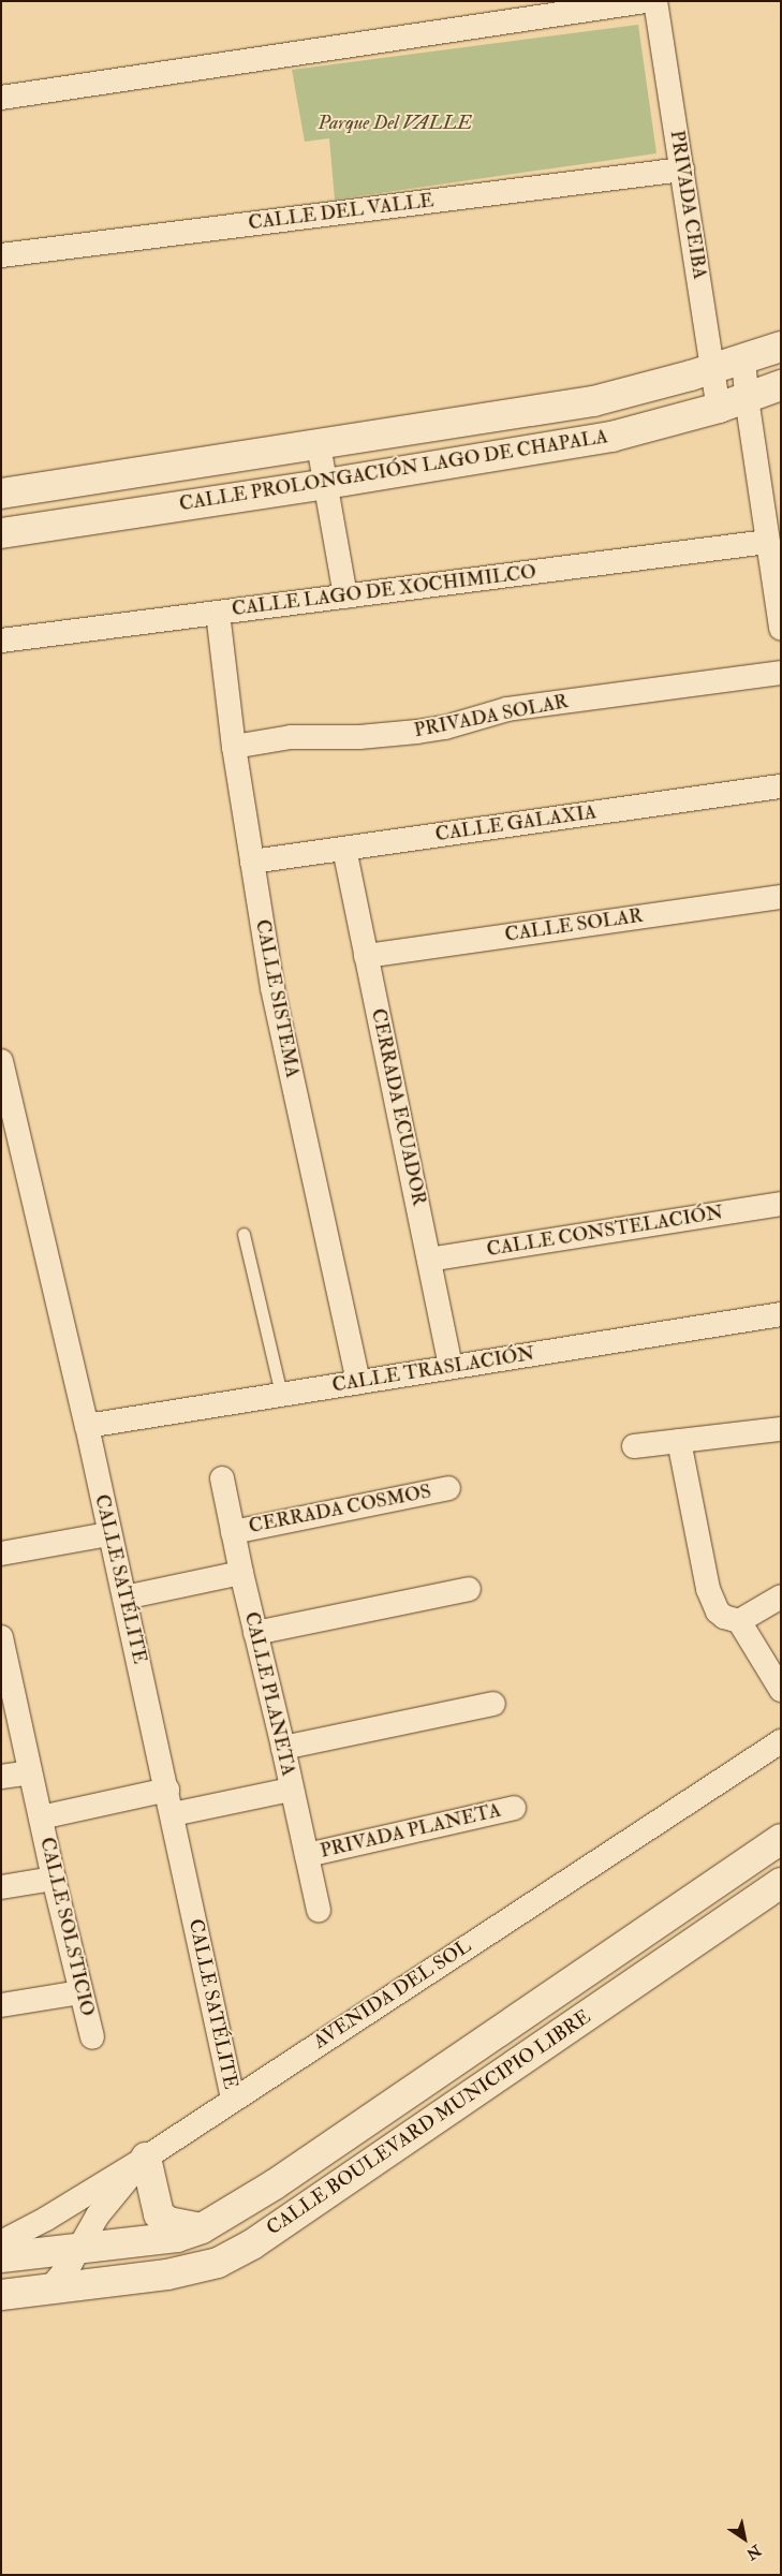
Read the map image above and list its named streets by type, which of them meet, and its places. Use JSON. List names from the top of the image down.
{
  "streets": {
    "main road": ["CALLE PROLONGACIÓN LAGO DE CHAPALA", "CALLE BOULEVARD MUNICIPIO LIBRE"],
    "street": [
      "PRIVADA CEIBA",
      "CALLE DEL VALLE",
      "CALLE LAGO DE XOCHIMILCO",
      "PRIVADA SOLAR",
      "CALLE GALAXIA",
      "CALLE SOLAR",
      "CALLE SISTEMA",
      "CERRADA ECUADOR",
      "CALLE CONSTELACIÓN",
      "CALLE TRASLACIÓN",
      "CERRADA COSMOS",
      "CALLE SATÉLITE",
      "CALLE PLANETA",
      "PRIVADA PLANETA",
      "CALLE SOLSTICIO",
      "AVENIDA DEL SOL"
    ]
  },
  "crossings": [
    ["PRIVADA CEIBA", "CALLE DEL VALLE"],
    ["PRIVADA CEIBA", "CALLE PROLONGACIÓN LAGO DE CHAPALA"],
    ["CALLE LAGO DE XOCHIMILCO", "CALLE SISTEMA"],
    ["PRIVADA SOLAR", "CALLE SISTEMA"],
    ["CALLE GALAXIA", "CALLE SISTEMA"],
    ["CALLE GALAXIA", "CERRADA ECUADOR"],
    ["CALLE SOLAR", "CERRADA ECUADOR"],
    ["CALLE SISTEMA", "CALLE TRASLACIÓN"],
    ["CERRADA ECUADOR", "CALLE CONSTELACIÓN"],
    ["CERRADA ECUADOR", "CALLE TRASLACIÓN"],
    ["CALLE TRASLACIÓN", "CALLE SATÉLITE"],
    ["CERRADA COSMOS", "CALLE PLANETA"],
    ["CALLE SATÉLITE", "CALLE SOLSTICIO"],
    ["CALLE SATÉLITE", "AVENIDA DEL SOL"],
    ["CALLE PLANETA", "PRIVADA PLANETA"]
  ],
  "parks": ["Parque Del VALLE"],
  "north": "bottom right"
}
